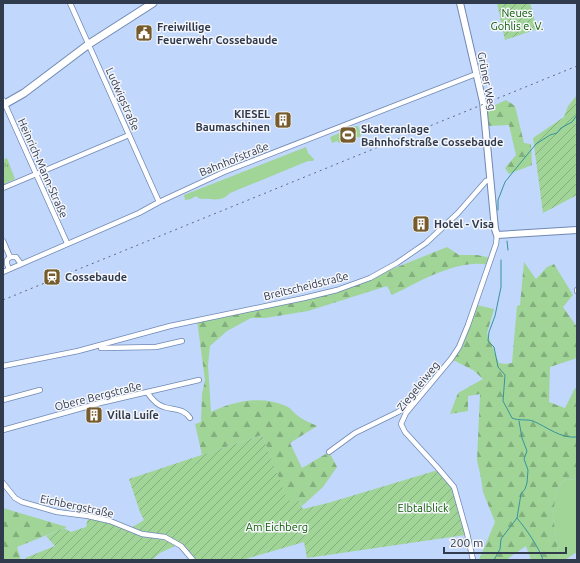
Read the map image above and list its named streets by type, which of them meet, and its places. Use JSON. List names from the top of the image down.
{
  "streets": {
    "street": [
      "Grüner Weg",
      "Ludwigstraße",
      "Bahnhofstraße",
      "Heinrich-Mann-Straße",
      "Breitscheidstraße",
      "Ziegeleiweg",
      "Obere Bergstraße",
      "Eichbergstraße"
    ]
  },
  "crossings": [
    ["Grüner Weg", "Bahnhofstraße"],
    ["Grüner Weg", "Breitscheidstraße"],
    ["Grüner Weg", "Ziegeleiweg"],
    ["Ludwigstraße", "Bahnhofstraße"],
    ["Bahnhofstraße", "Heinrich-Mann-Straße"]
  ],
  "parks": ["Neues Gohlis e. V.", "Elbtalblick", "Am Eichberg"],
  "places": {
    "public building": ["Freiwillige Feuerwehr Cossebaude"],
    "building": ["KIESEL Baumaschinen", "Hotel - Visa", "Villa Luiſe"],
    "sports": ["Skateranlage Bahnhofstraße Cossebaude"],
    "station": ["Cossebaude"]
  },
  "scale_bar": "200 m"
}
